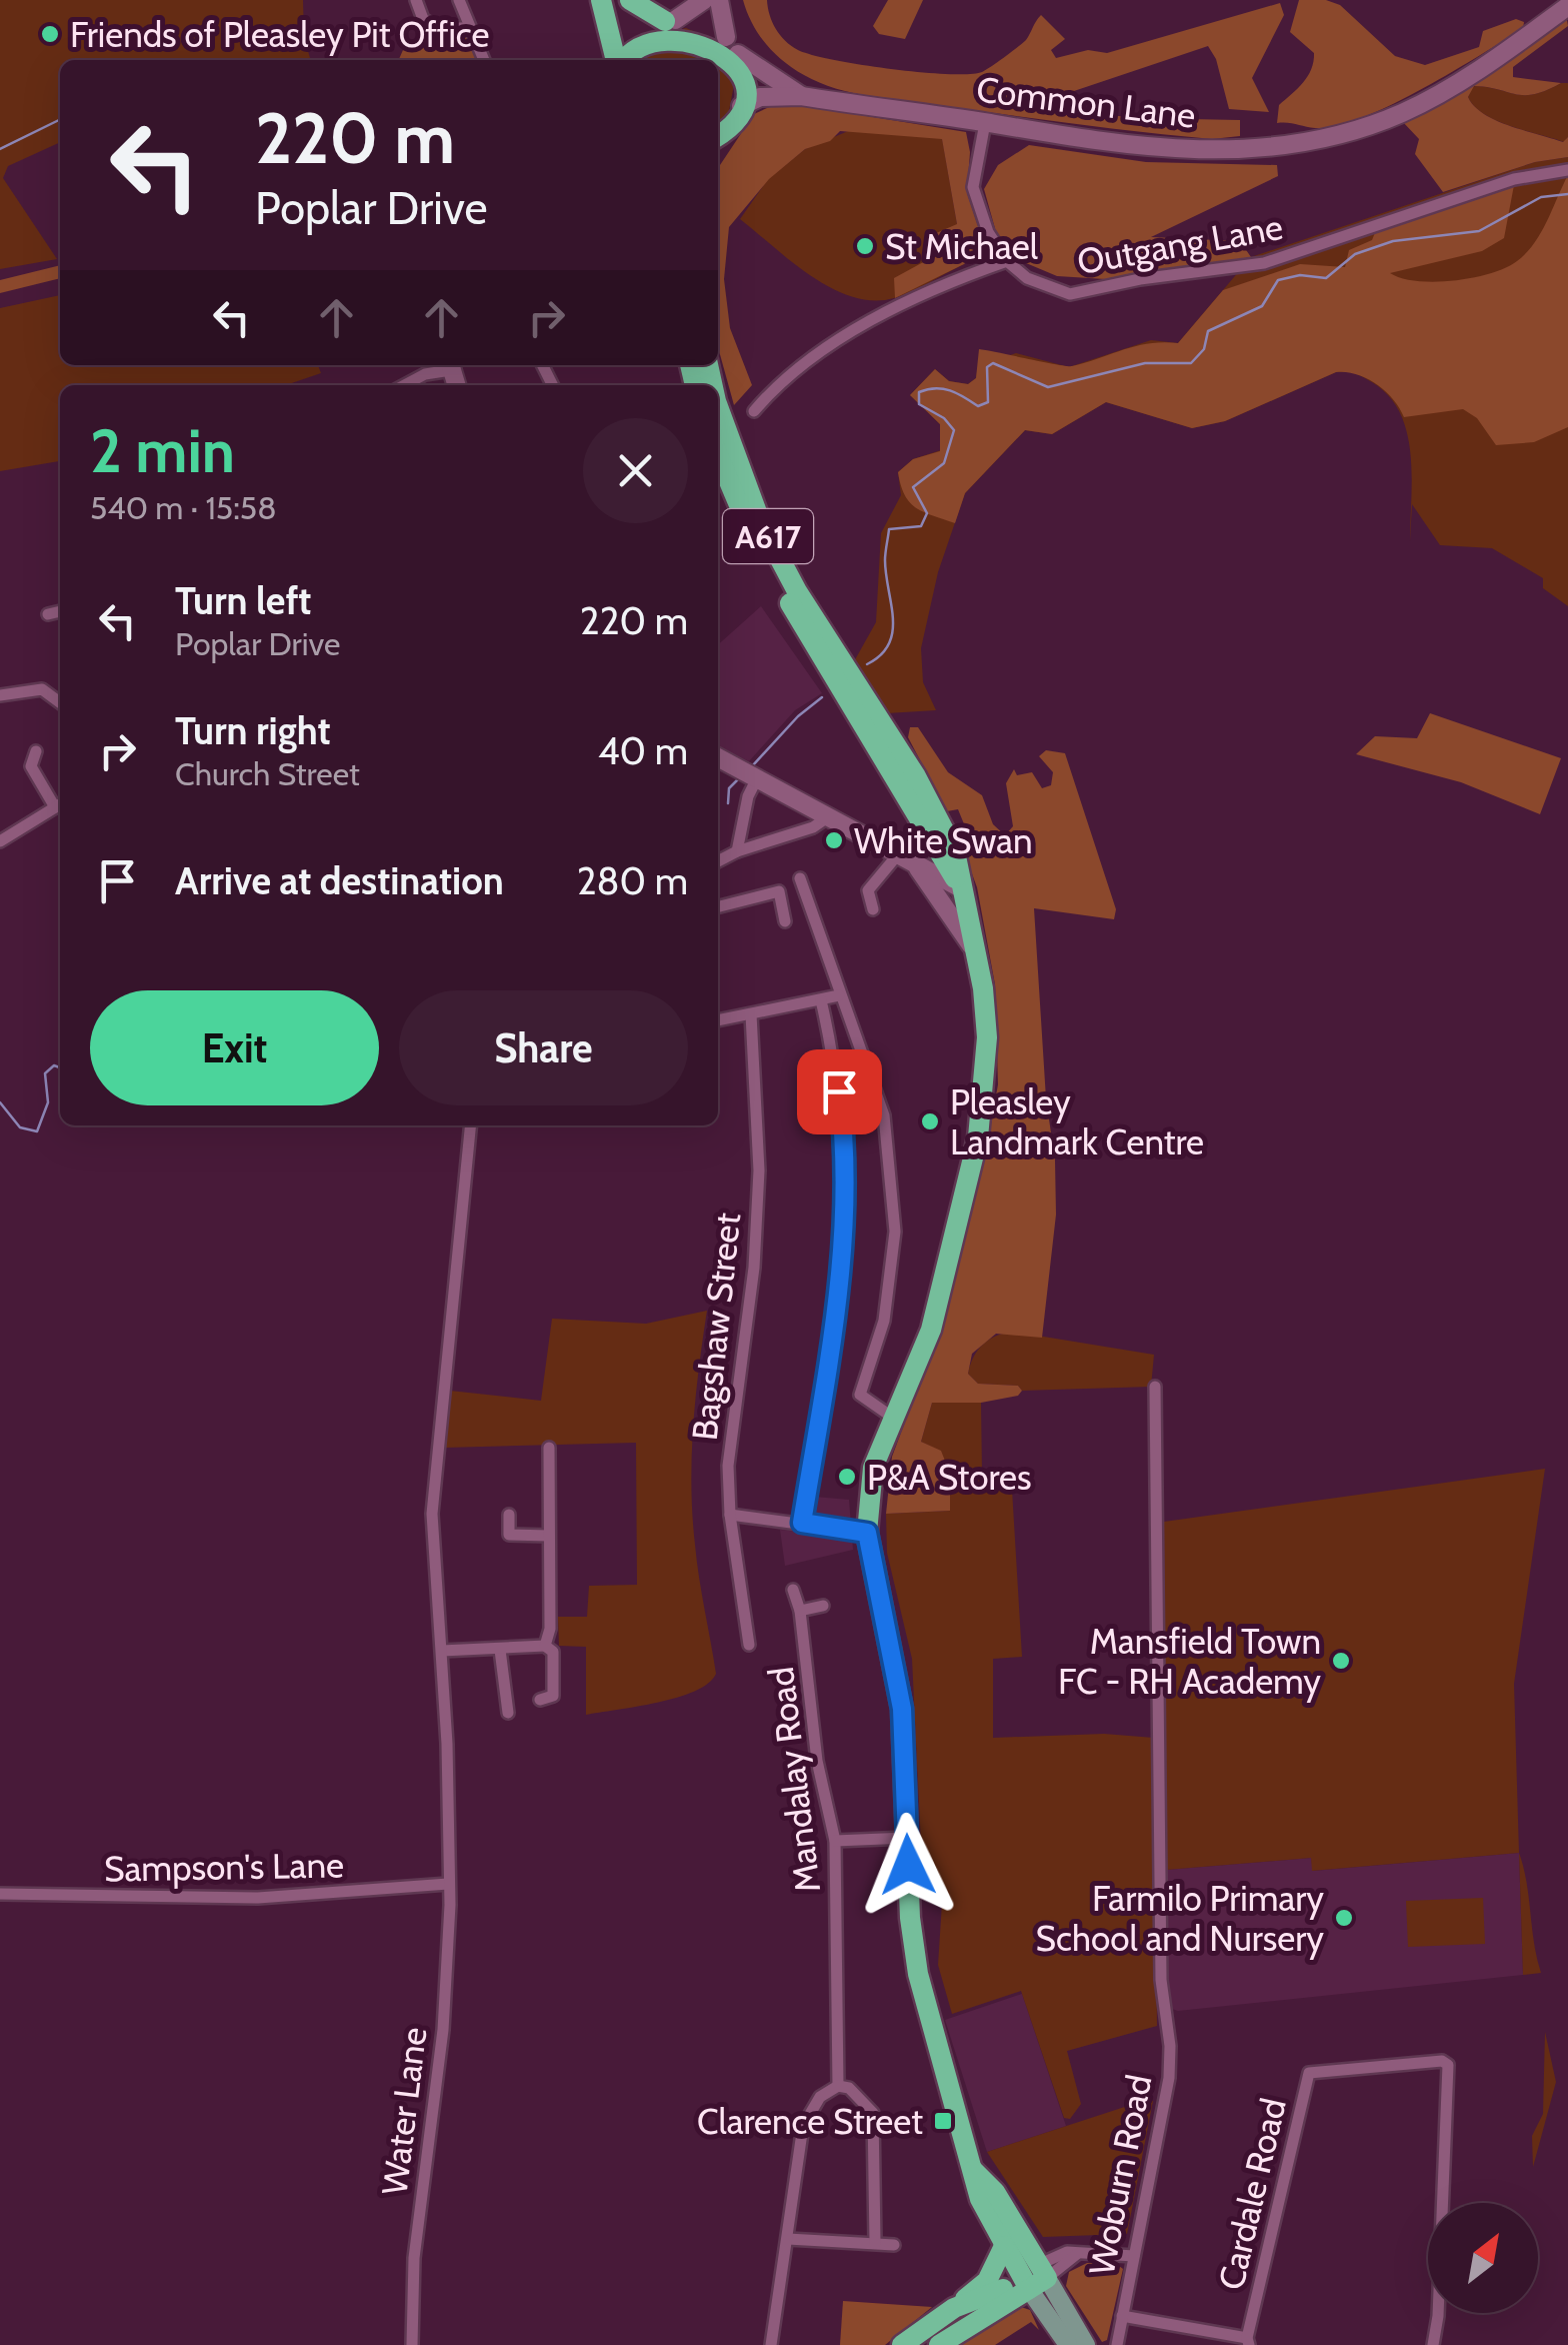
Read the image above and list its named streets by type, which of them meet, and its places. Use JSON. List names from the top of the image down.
{
  "streets": {
    "highway": ["A617"],
    "main road": ["Common Lane"],
    "street": [
      "Outgang Lane",
      "Bagshaw Street",
      "Mandalay Road",
      "Sampson's Lane",
      "Water Lane",
      "Woburn Road",
      "Cardale Road"
    ]
  },
  "crossings": [
    ["Common Lane", "Outgang Lane"],
    ["Sampson's Lane", "Water Lane"]
  ],
  "places": {
    "other": [
      "Friends of Pleasley Pit Office",
      "St Michael",
      "White Swan",
      "Pleasley Landmark Centre",
      "P&A Stores",
      "Mansfield Town FC - RH Academy",
      "Farmilo Primary School and Nursery"
    ],
    "transit": ["Clarence Street"]
  },
  "north": "top right",
  "page": {
    "turn": ["220 m", "Poplar Drive"],
    "heading": ["2 min", "540 m · 15:58"],
    "list": [
      {
        "name": "Turn left",
        "note": "Poplar Drive",
        "value": "220 m"
      },
      {
        "name": "Turn right",
        "note": "Church Street",
        "value": "40 m"
      },
      {
        "name": "Arrive at destination",
        "value": "280 m"
      }
    ],
    "buttons": ["Exit", "Share"]
  }
}
